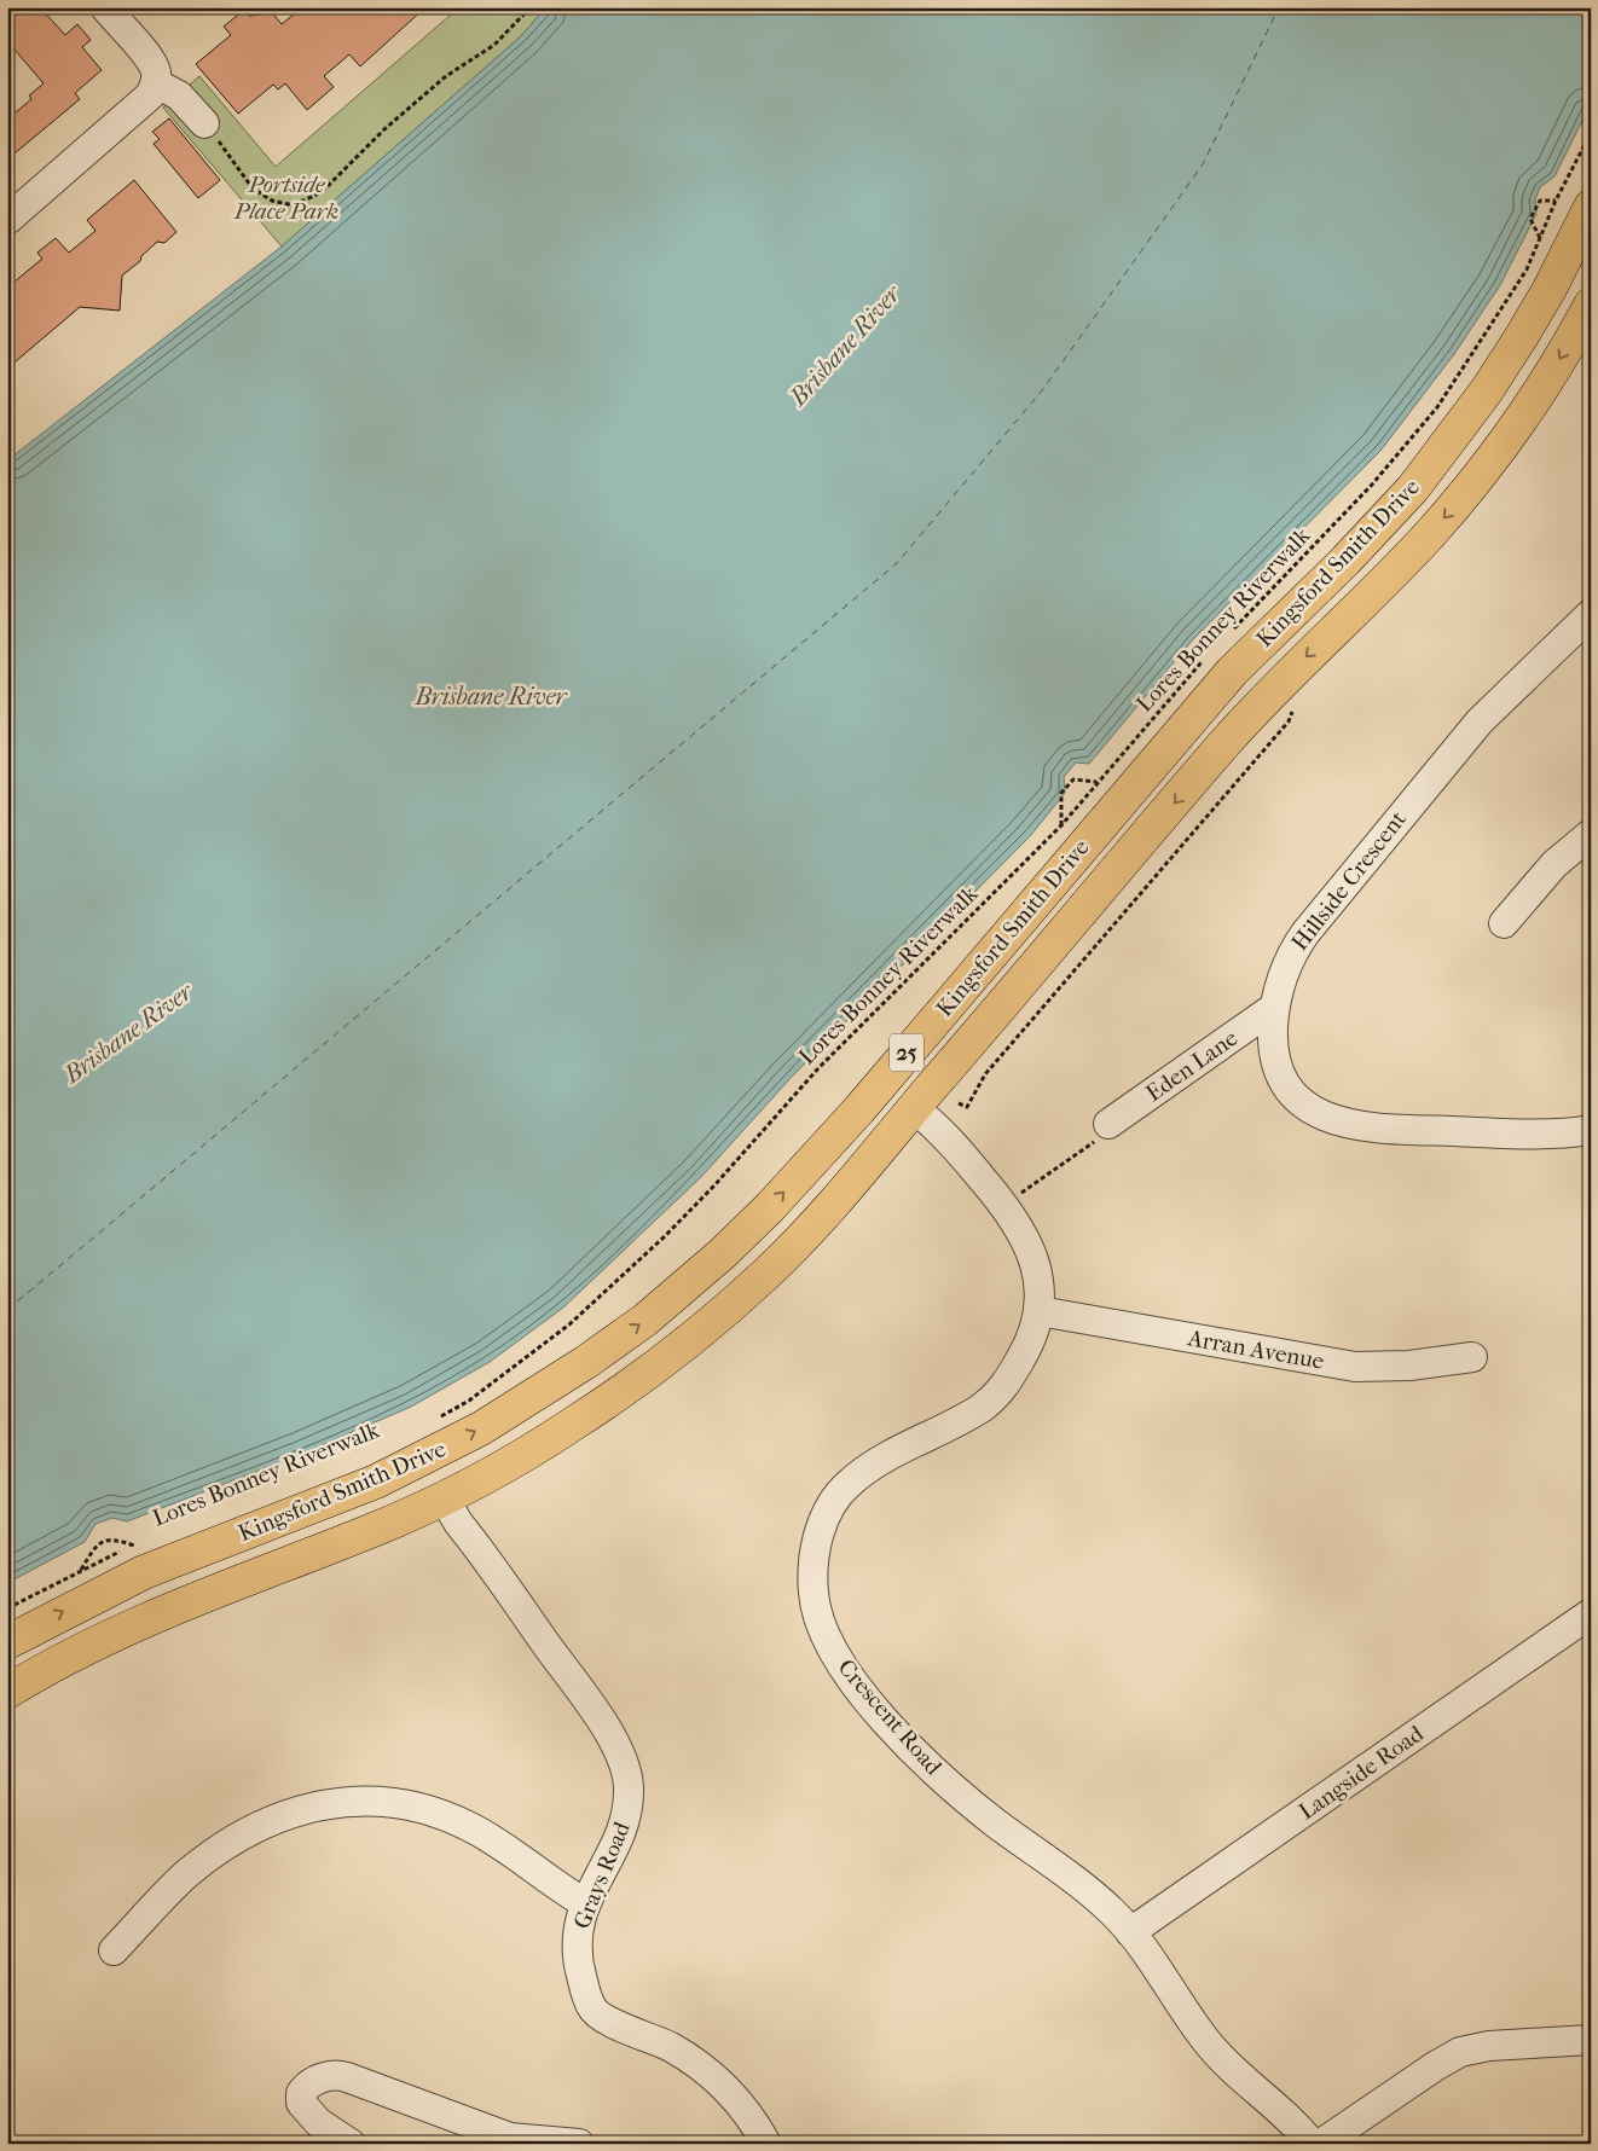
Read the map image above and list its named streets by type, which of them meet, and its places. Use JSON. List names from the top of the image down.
{
  "streets": {
    "highway": ["Kingsford Smith Drive", "25"],
    "street": [
      "Hillside Crescent",
      "Eden Lane",
      "Arran Avenue",
      "Crescent Road",
      "Langside Road",
      "Grays Road"
    ],
    "path": ["Lores Bonney Riverwalk"]
  },
  "crossings": [
    ["Kingsford Smith Drive", "Crescent Road"],
    ["Kingsford Smith Drive", "Grays Road"],
    ["Hillside Crescent", "Eden Lane"],
    ["Arran Avenue", "Crescent Road"],
    ["Crescent Road", "Langside Road"]
  ],
  "water": ["Brisbane River"],
  "parks": ["Portside Place Park"]
}
